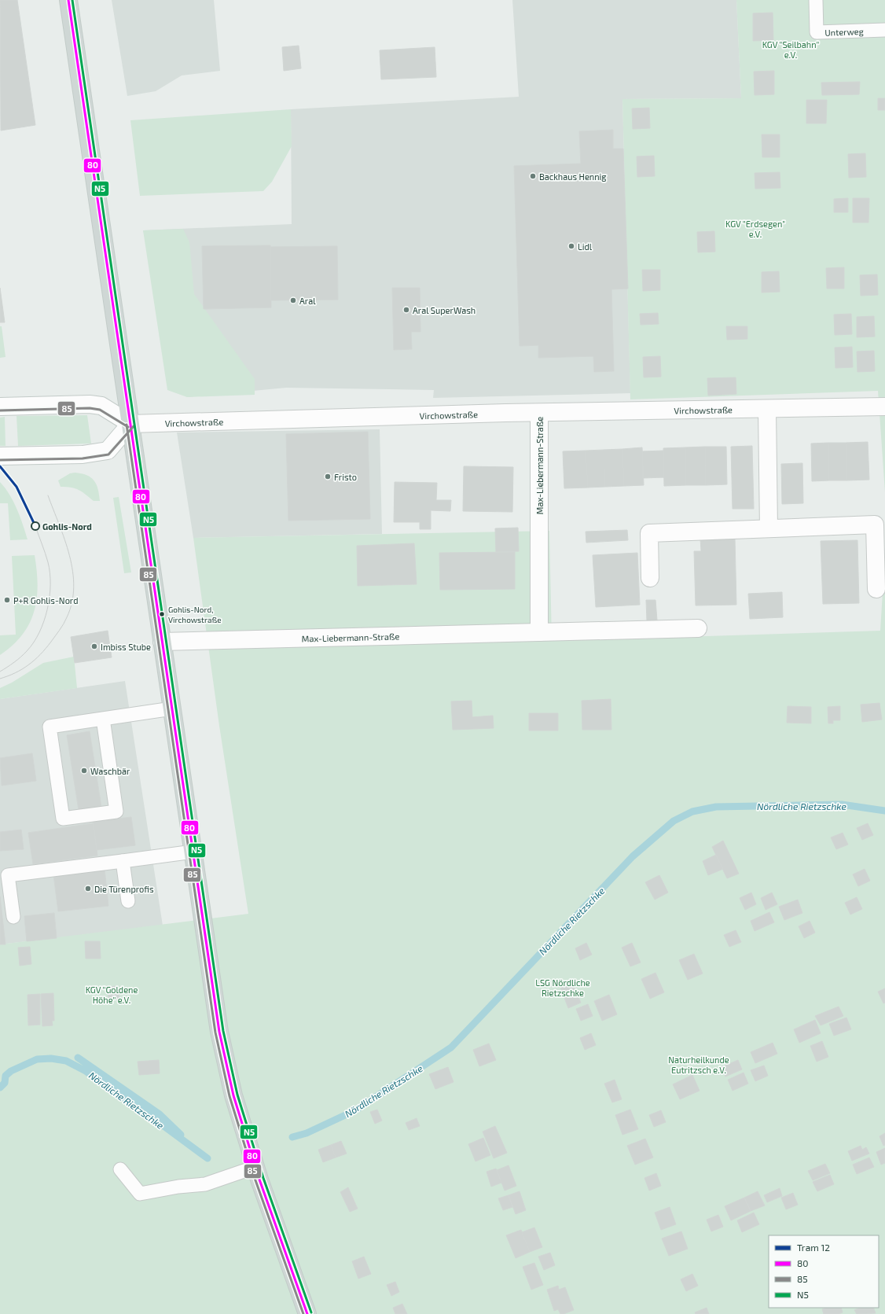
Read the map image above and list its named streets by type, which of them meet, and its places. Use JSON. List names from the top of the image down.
{
  "streets": {
    "street": ["Virchowstraße", "Max-Liebermann-Straße"],
    "lane": ["Unterweg"]
  },
  "crossings": [
    ["Virchowstraße", "Max-Liebermann-Straße"]
  ],
  "water": ["Nördliche Rietzschke"],
  "parks": [
    "KGV \"Seilbahn\" e.V.",
    "KGV \"Erdsegen\" e.V.",
    "LSG Nördliche Rietzschke",
    "KGV \"Goldene Höhe\" e.V.",
    "Naturheilkunde Eutritzsch e.V."
  ],
  "places": [
    "Backhaus Hennig",
    "Lidl",
    "Aral",
    "Aral SuperWash",
    "Fristo",
    "Gohlis-Nord",
    "P+R Gohlis-Nord",
    "Gohlis-Nord, Virchowstraße",
    "Imbiss Stube",
    "Waschbär",
    "Die Türenprofis"
  ],
  "lines": [
    "transit line 80",
    "transit line N5",
    "transit line 85",
    "tram line 12"
  ],
  "legend": [
    "Tram 12",
    "80",
    "85",
    "N5"
  ]
}
